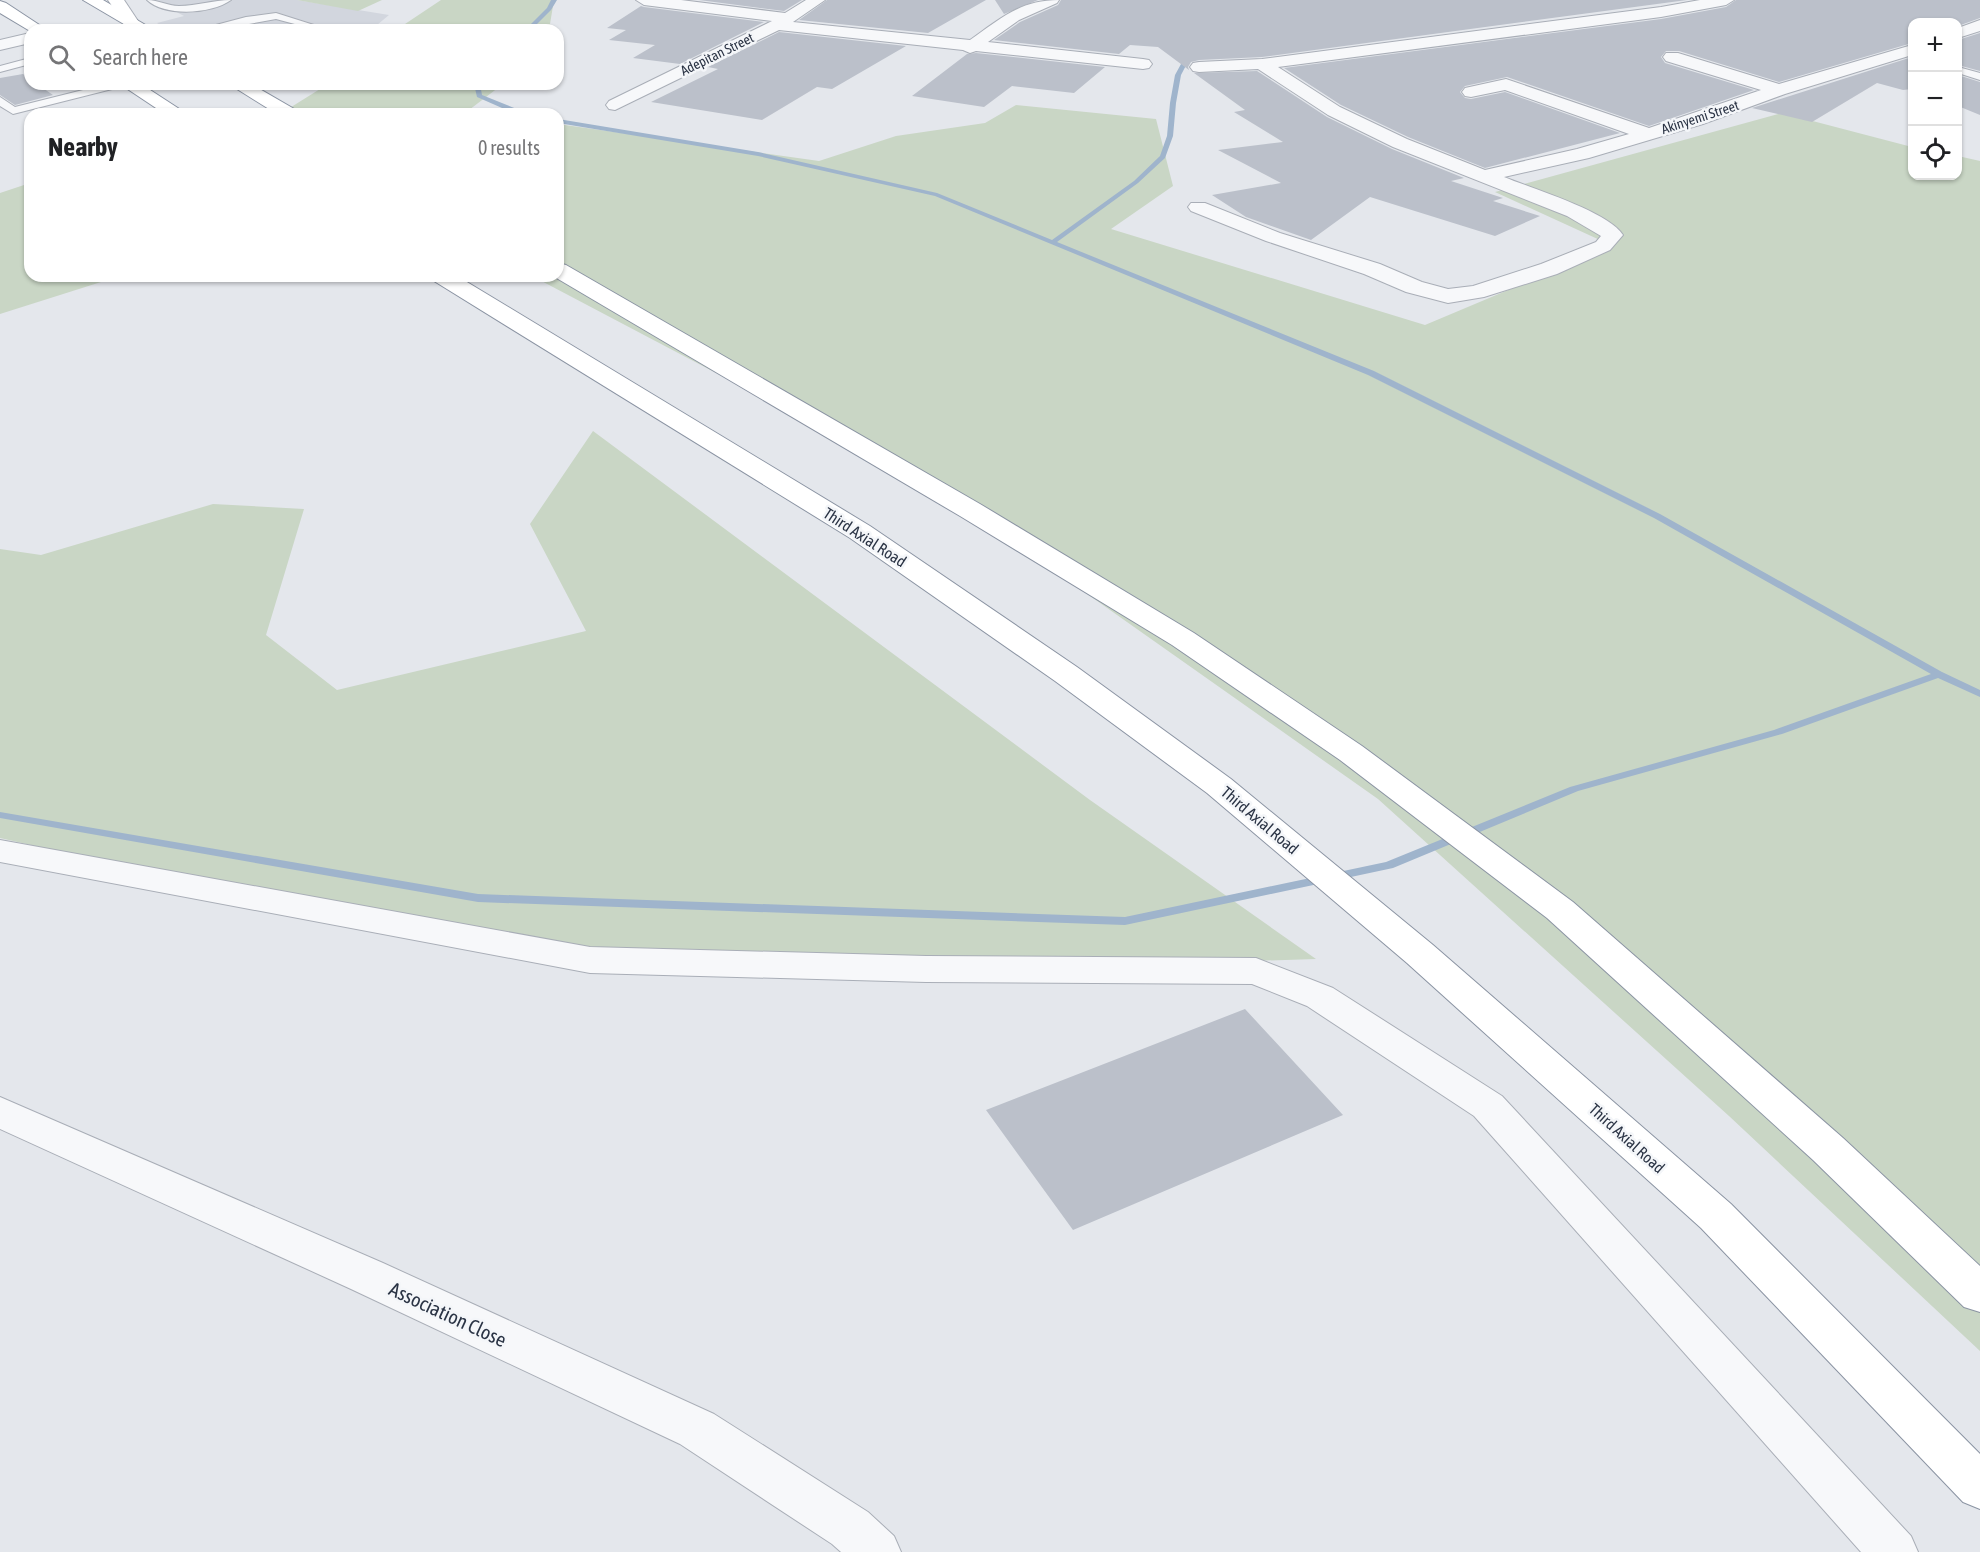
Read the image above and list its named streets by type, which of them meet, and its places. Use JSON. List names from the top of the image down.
{
  "streets": {
    "main road": ["Third Axial Road"],
    "street": ["Adepitan Street", "Akinyemi Street", "Association Close"]
  },
  "page": {
    "map_buttons": ["+", "−"],
    "search": "Search here",
    "heading": ["Nearby", "0 results"]
  }
}
